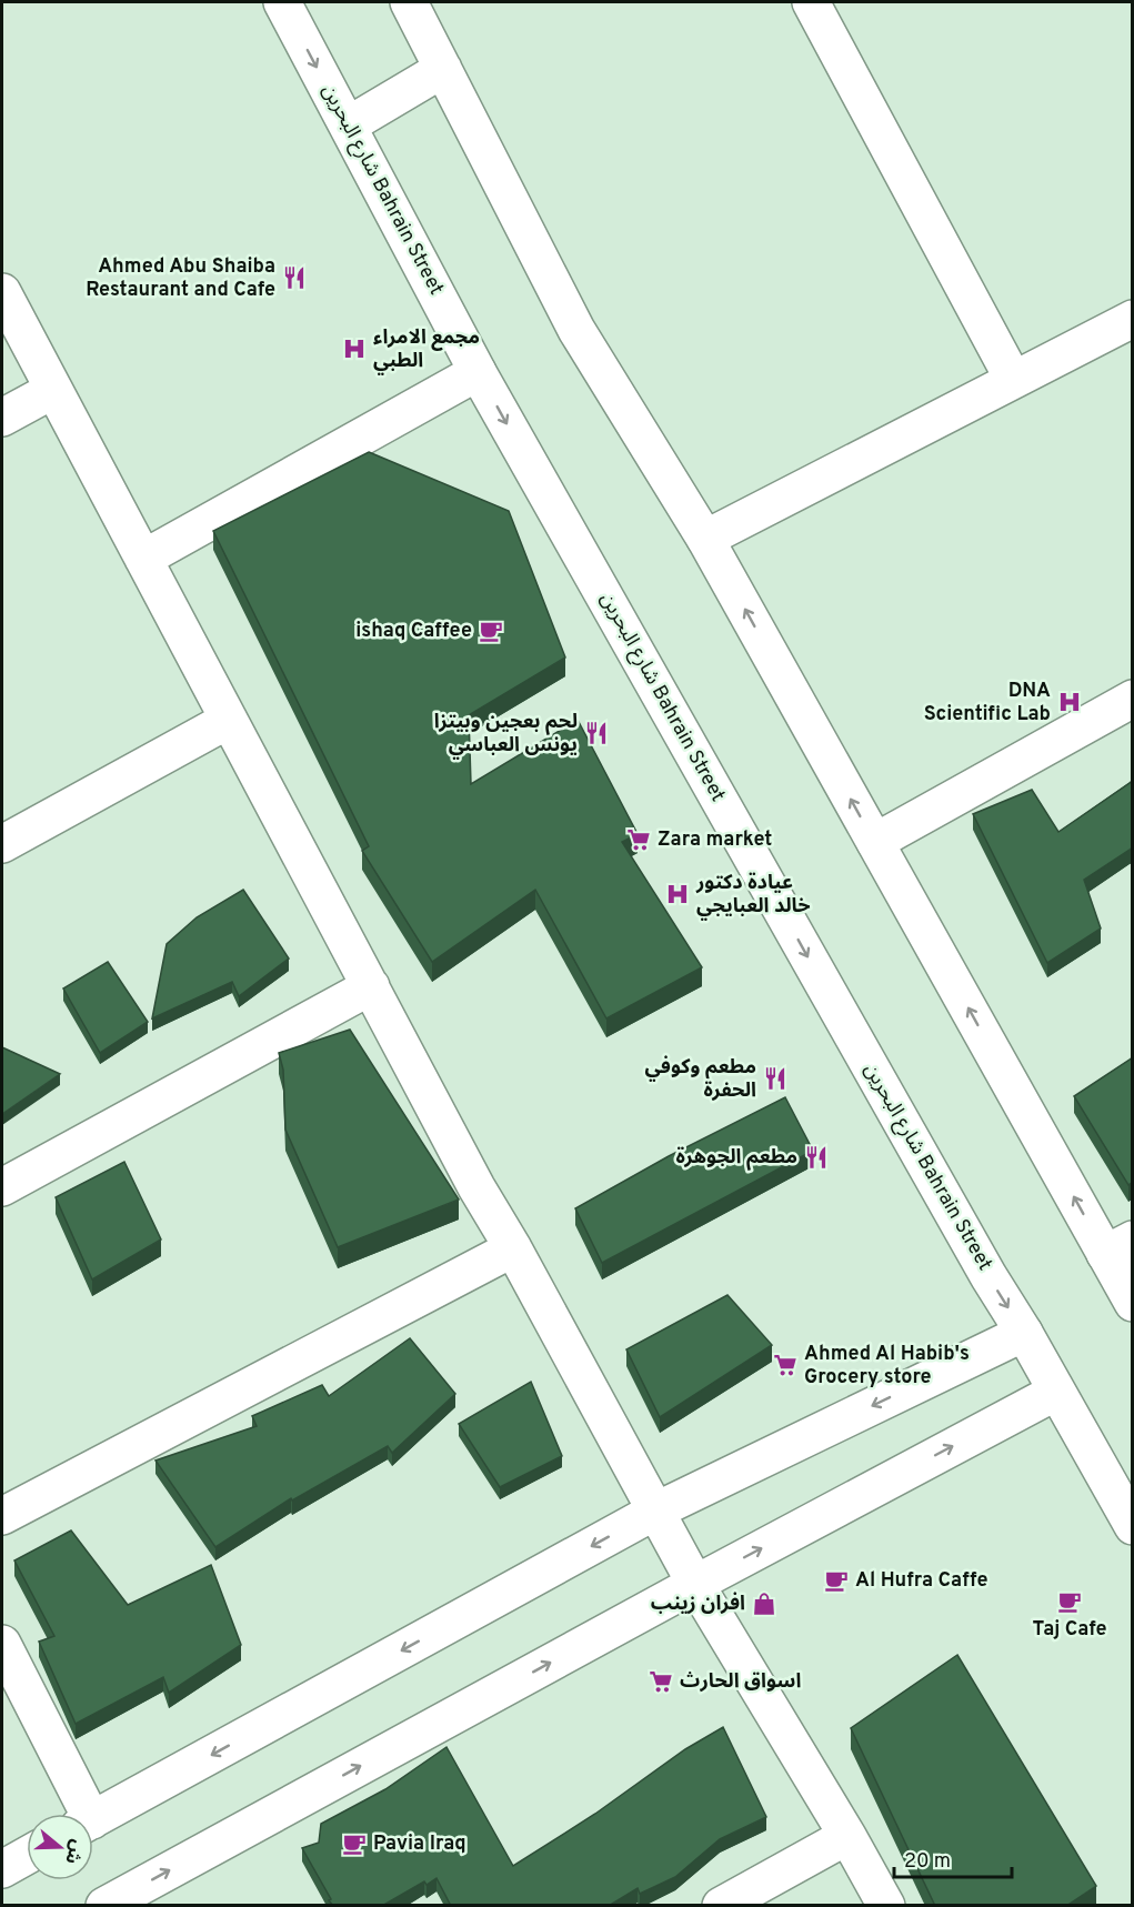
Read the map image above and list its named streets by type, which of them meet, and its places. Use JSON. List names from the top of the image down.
{
  "streets": {
    "street": ["شارع البحرين Bahrain Street"]
  },
  "places": {
    "restaurant": [
      "Ahmed Abu Shaiba Restaurant and Cafe",
      "لحم بعجين وبيتزا يونس العباسي",
      "مطعم وكوفي الحفرة",
      "مطعم الجوهرة"
    ],
    "hospital": ["مجمع الامراء الطبي", "DNA Scientific Lab", "عيادة دكتور خالد العبايجي"],
    "cafe": [
      "ishaq Caffee",
      "Al Hufra Caffe",
      "Taj Cafe",
      "Pavia Iraq"
    ],
    "supermarket": ["Zara market", "Ahmed Al Habib's Grocery store", "اسواق الحارث"],
    "shop": ["افران زينب"]
  },
  "scale_bar": "20 m",
  "north": "right"
}
